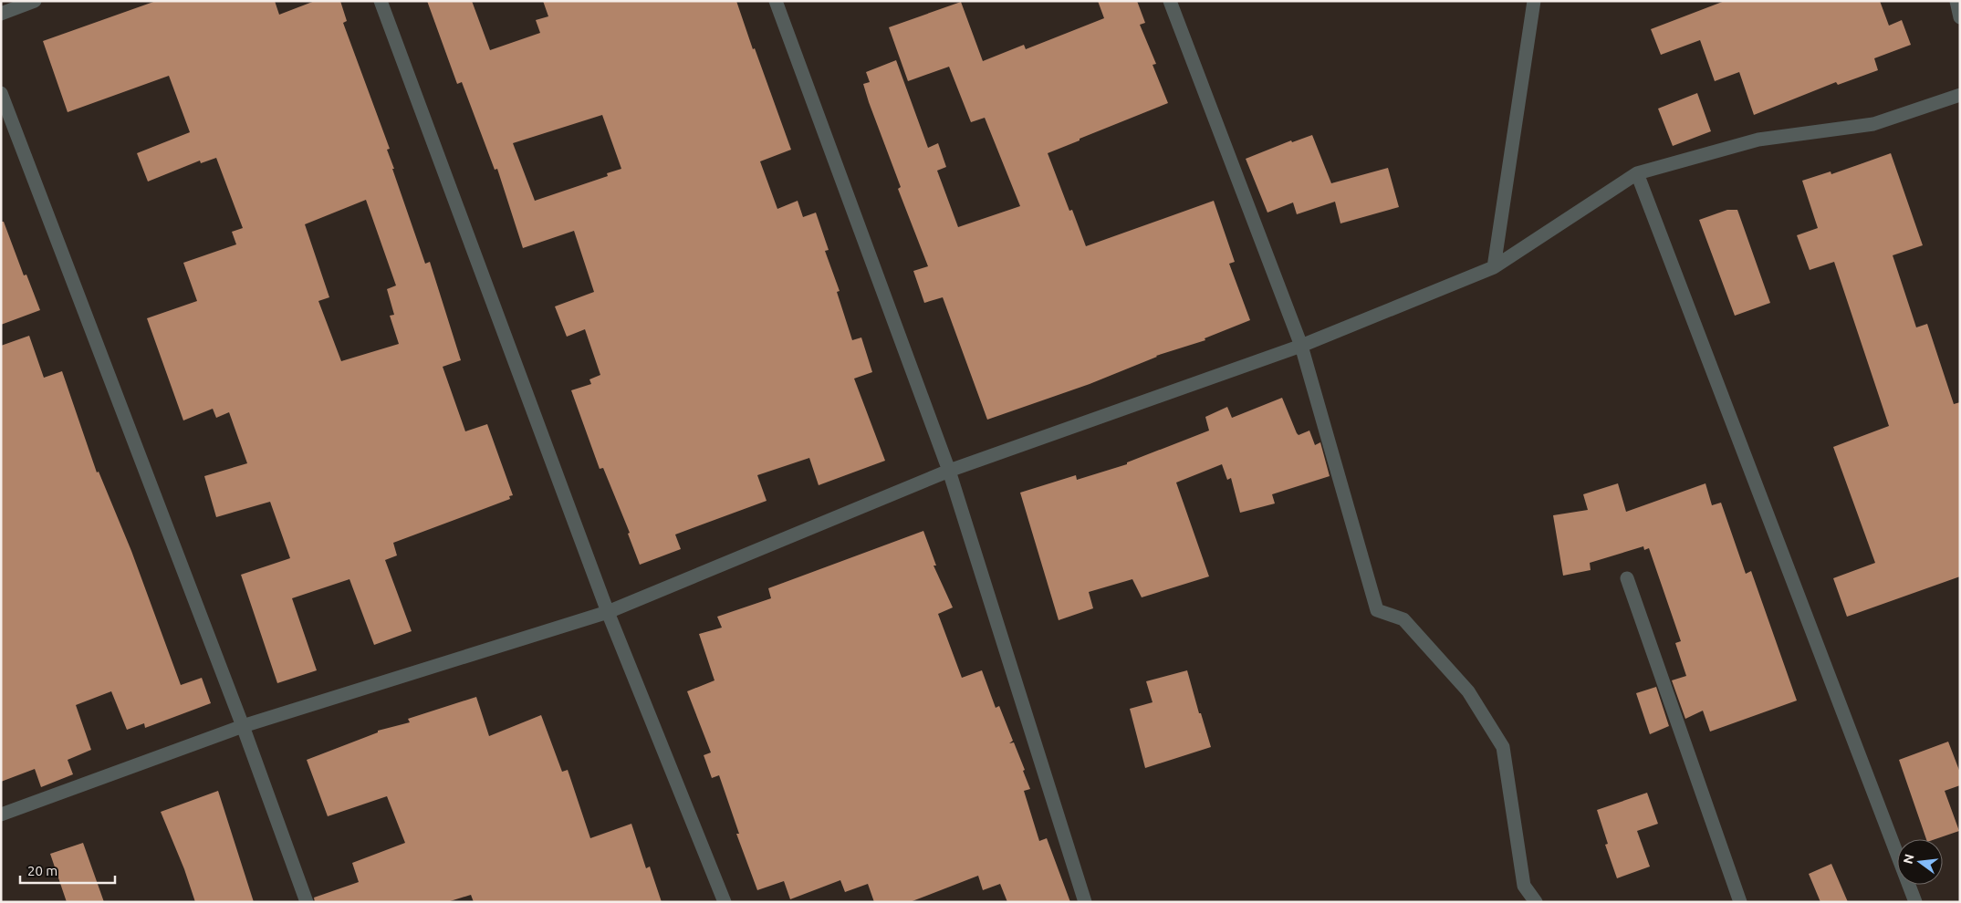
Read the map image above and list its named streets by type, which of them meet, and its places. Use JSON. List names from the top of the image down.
{
  "scale_bar": "20 m",
  "north": "left"
}
